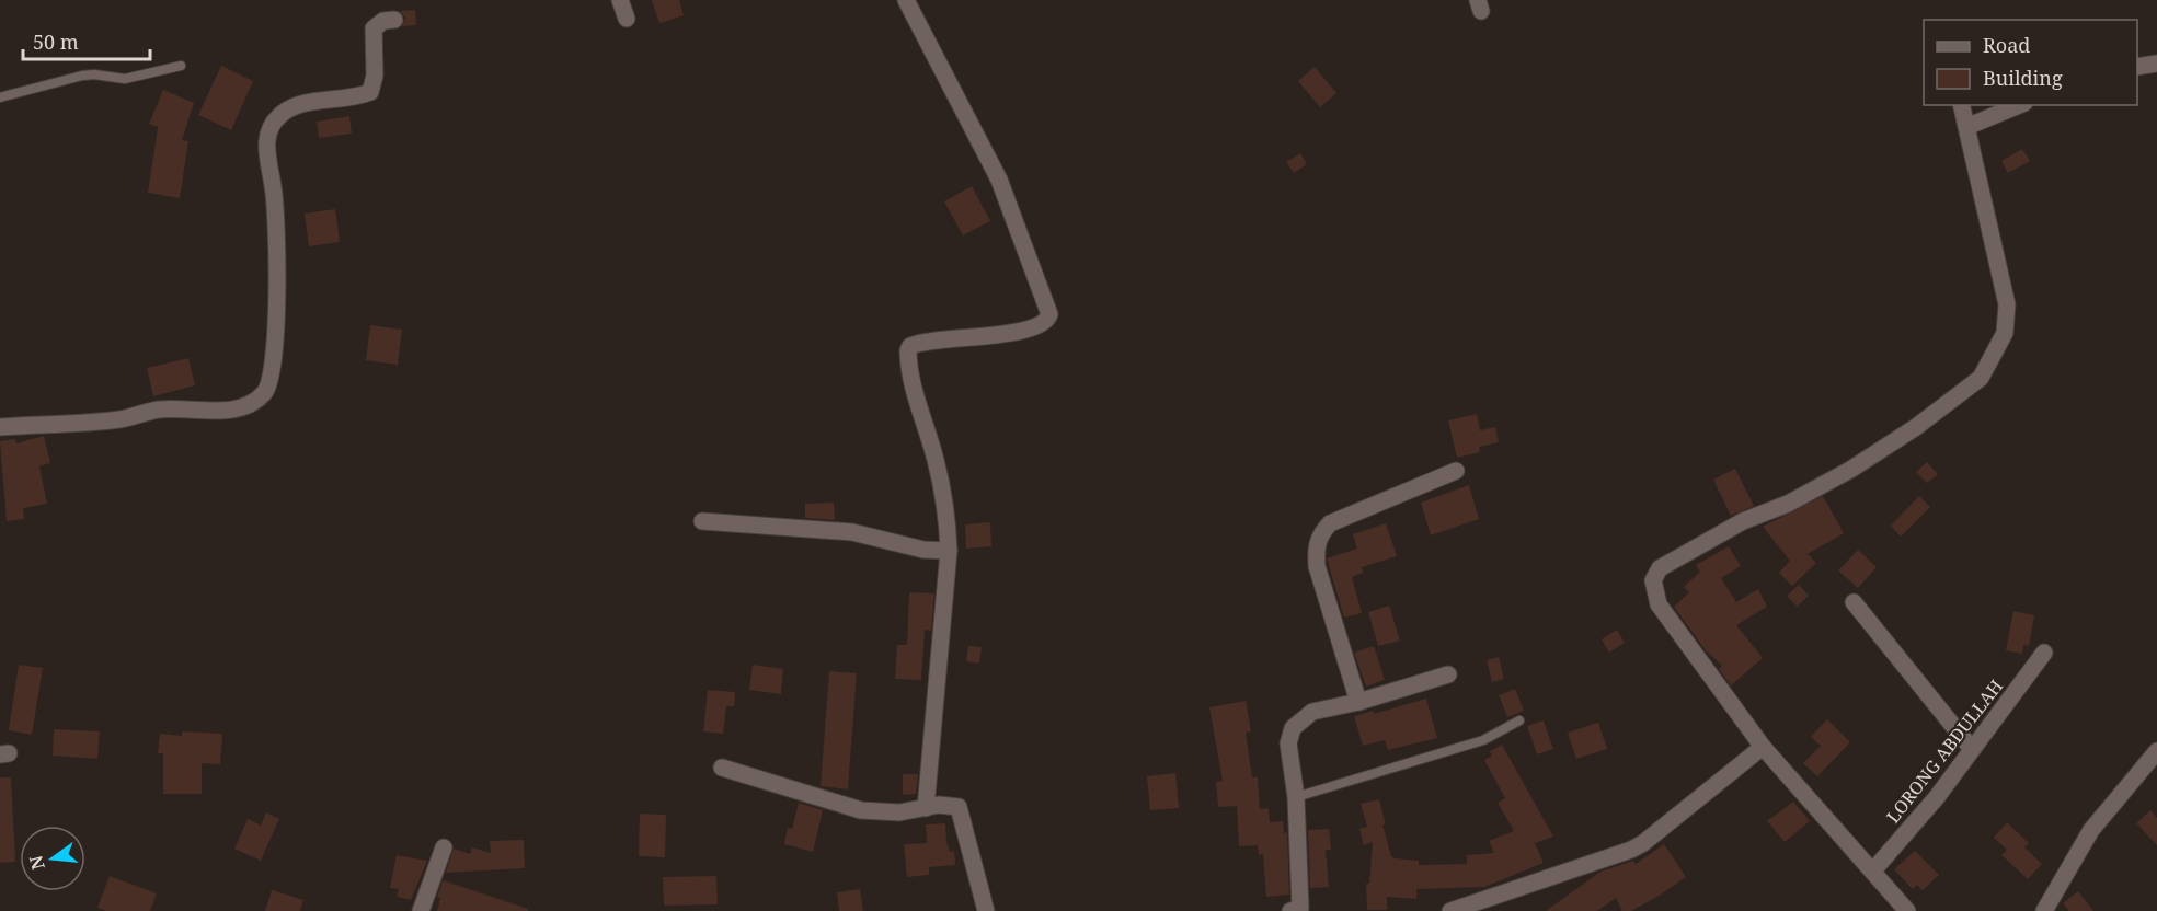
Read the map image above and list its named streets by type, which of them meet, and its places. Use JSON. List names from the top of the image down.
{
  "streets": {
    "street": ["LORONG ABDULLAH"]
  },
  "legend": ["Road", "Building"],
  "scale_bar": "50 m",
  "north": "left"
}
